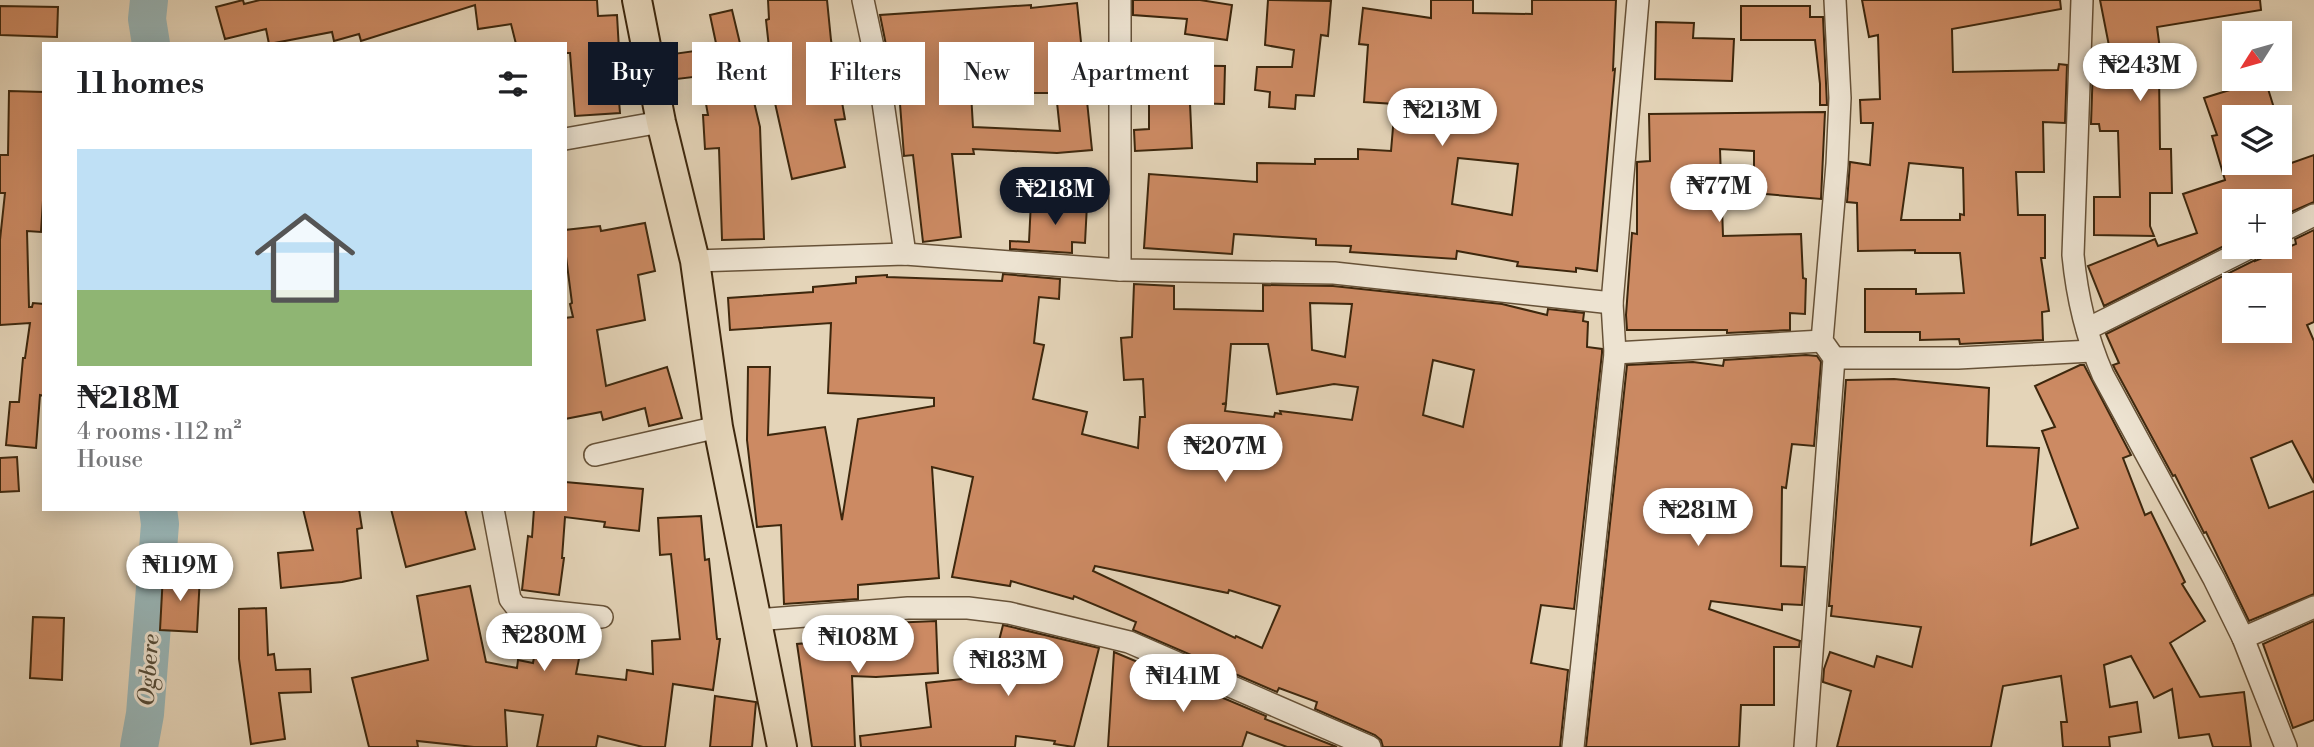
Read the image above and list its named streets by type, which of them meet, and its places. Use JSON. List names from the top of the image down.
{
  "water": ["Ogbere"],
  "north": "bottom left",
  "page": {
    "map_buttons": ["+", "−"],
    "chip": [
      "Buy",
      "Rent",
      "Filters",
      "New",
      "Apartment"
    ],
    "heading": "11 homes",
    "price": [
      "₦243M",
      "₦213M",
      "₦77M",
      "₦218M",
      "₦207M",
      "₦281M",
      "₦119M",
      "₦280M",
      "₦108M",
      "₦183M",
      "₦141M"
    ],
    "list": [
      {
        "name": "₦218M",
        "note": "4 rooms · 112 m² · House"
      }
    ]
  }
}
